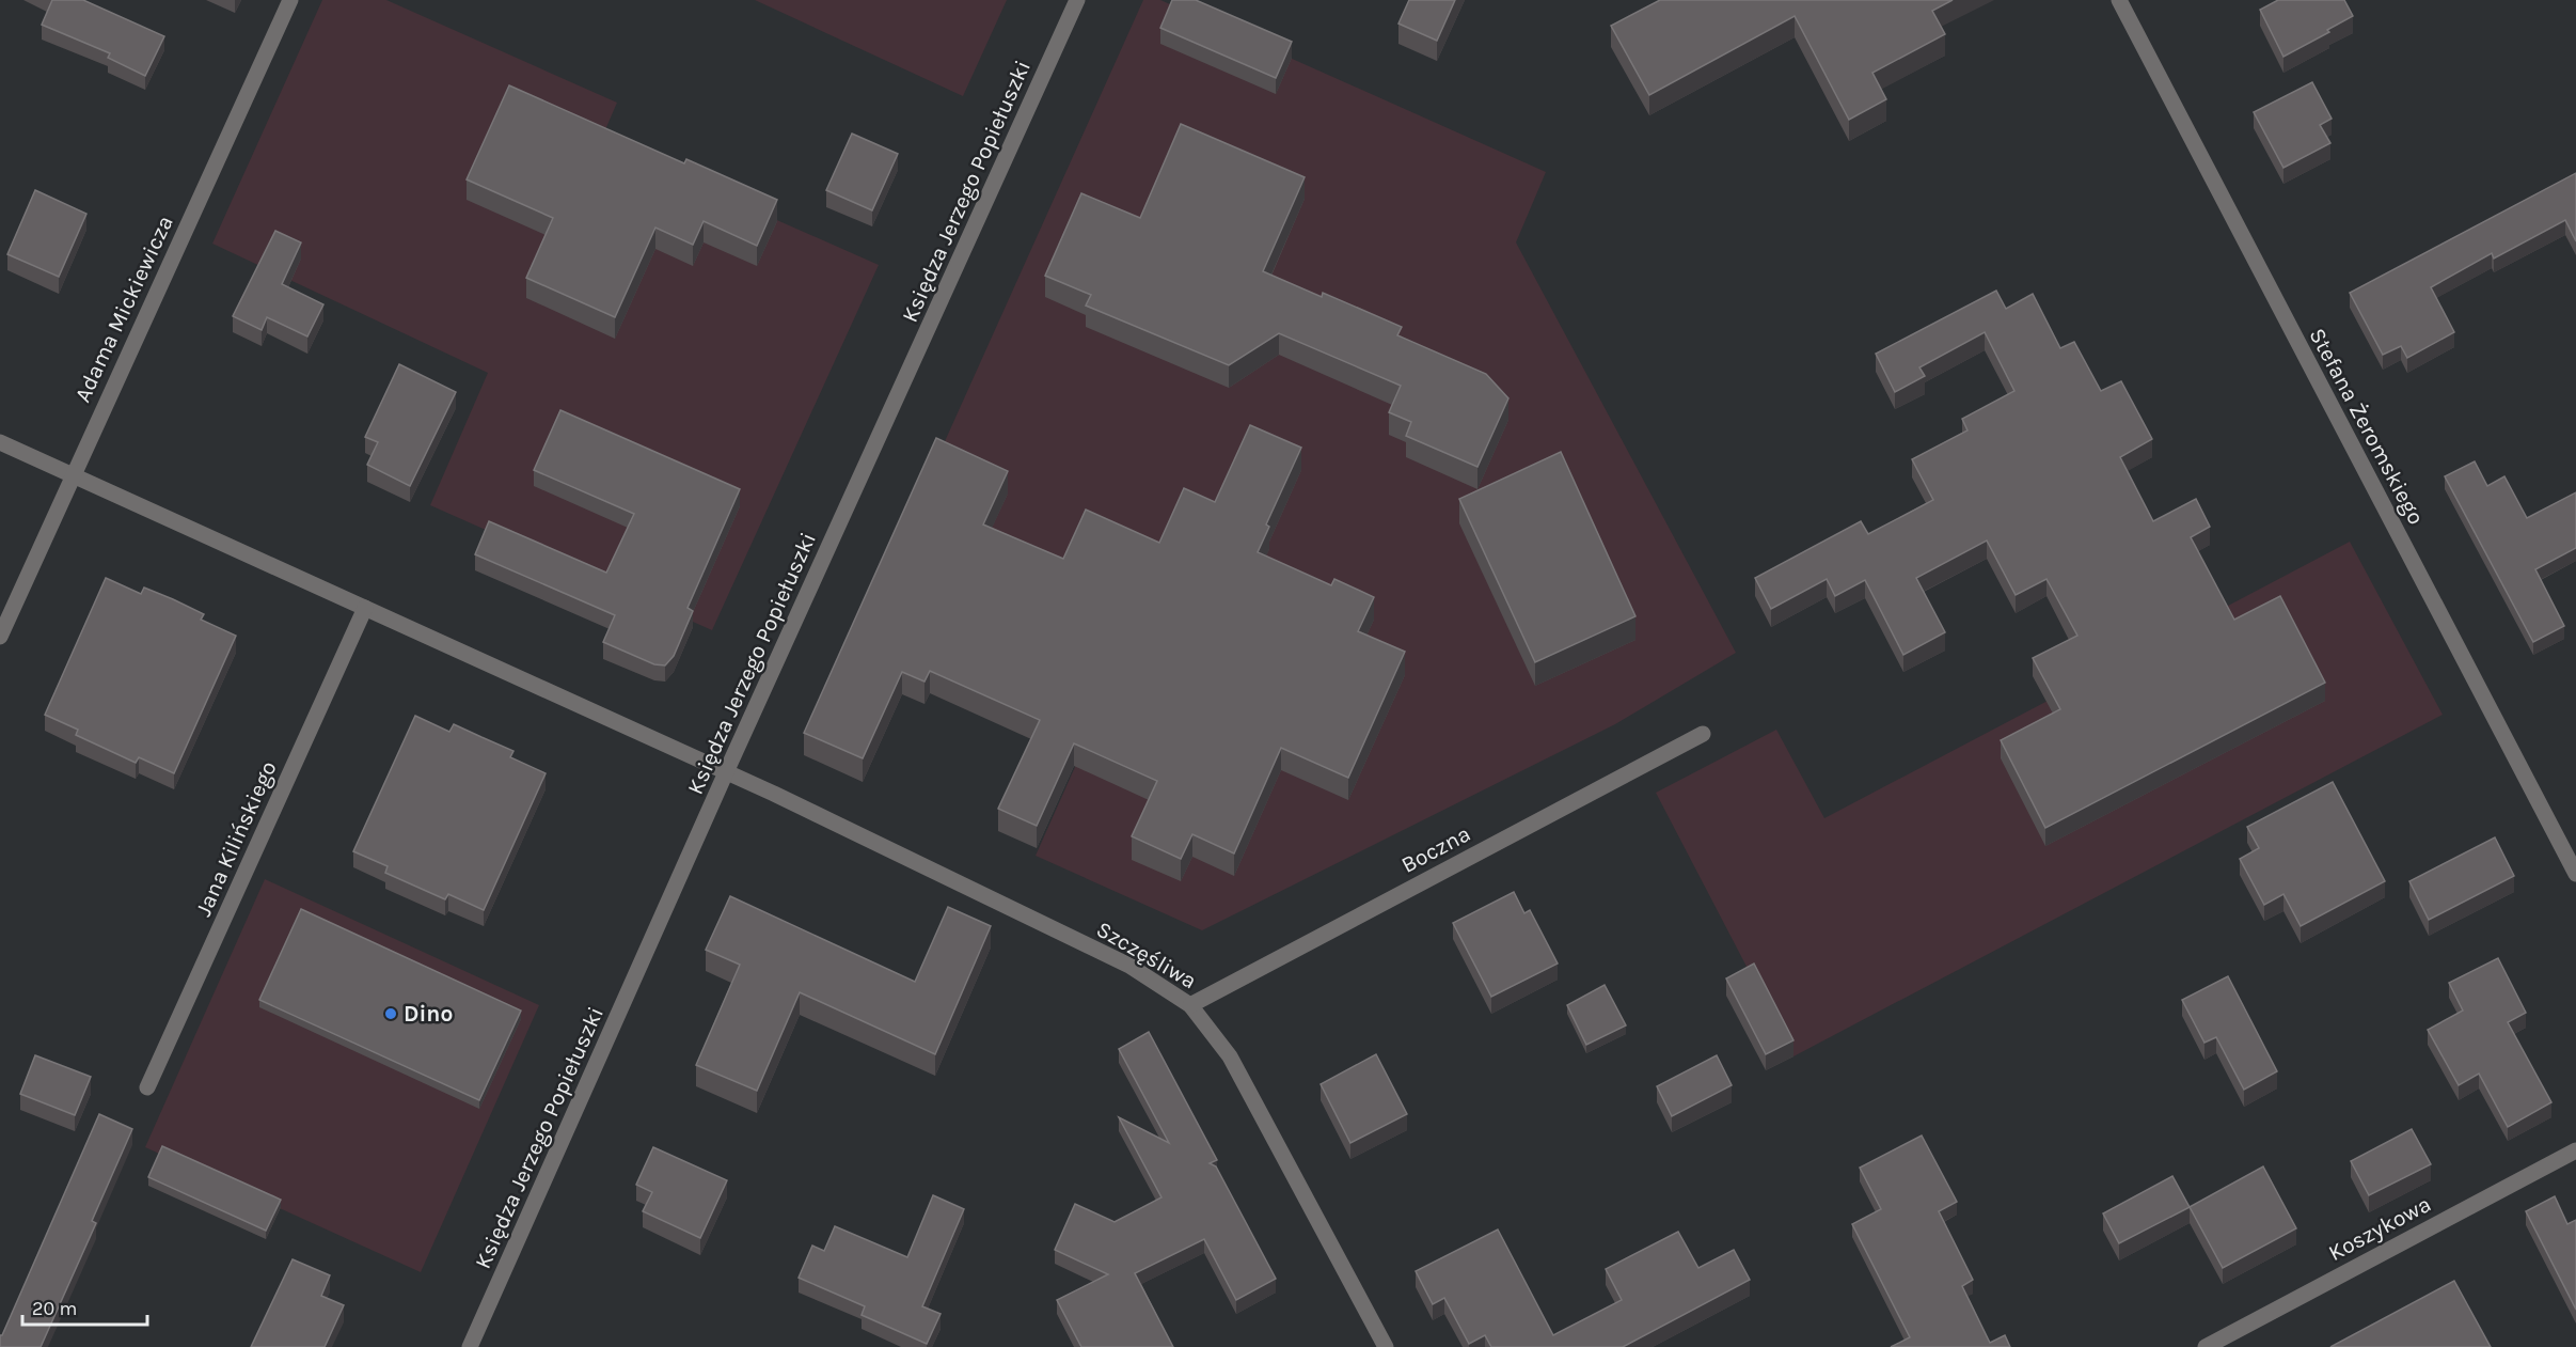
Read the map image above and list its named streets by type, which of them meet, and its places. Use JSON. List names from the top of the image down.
{
  "streets": {
    "street": [
      "Księdza Jerzego Popiełuszki",
      "Adama Mickiewicza",
      "Stefana Żeromskiego",
      "Jana Kilińskiego",
      "Boczna",
      "Szczęśliwa",
      "Koszykowa"
    ]
  },
  "crossings": [
    ["Księdza Jerzego Popiełuszki", "Szczęśliwa"],
    ["Boczna", "Szczęśliwa"]
  ],
  "places": ["Dino"],
  "scale_bar": "20 m"
}
